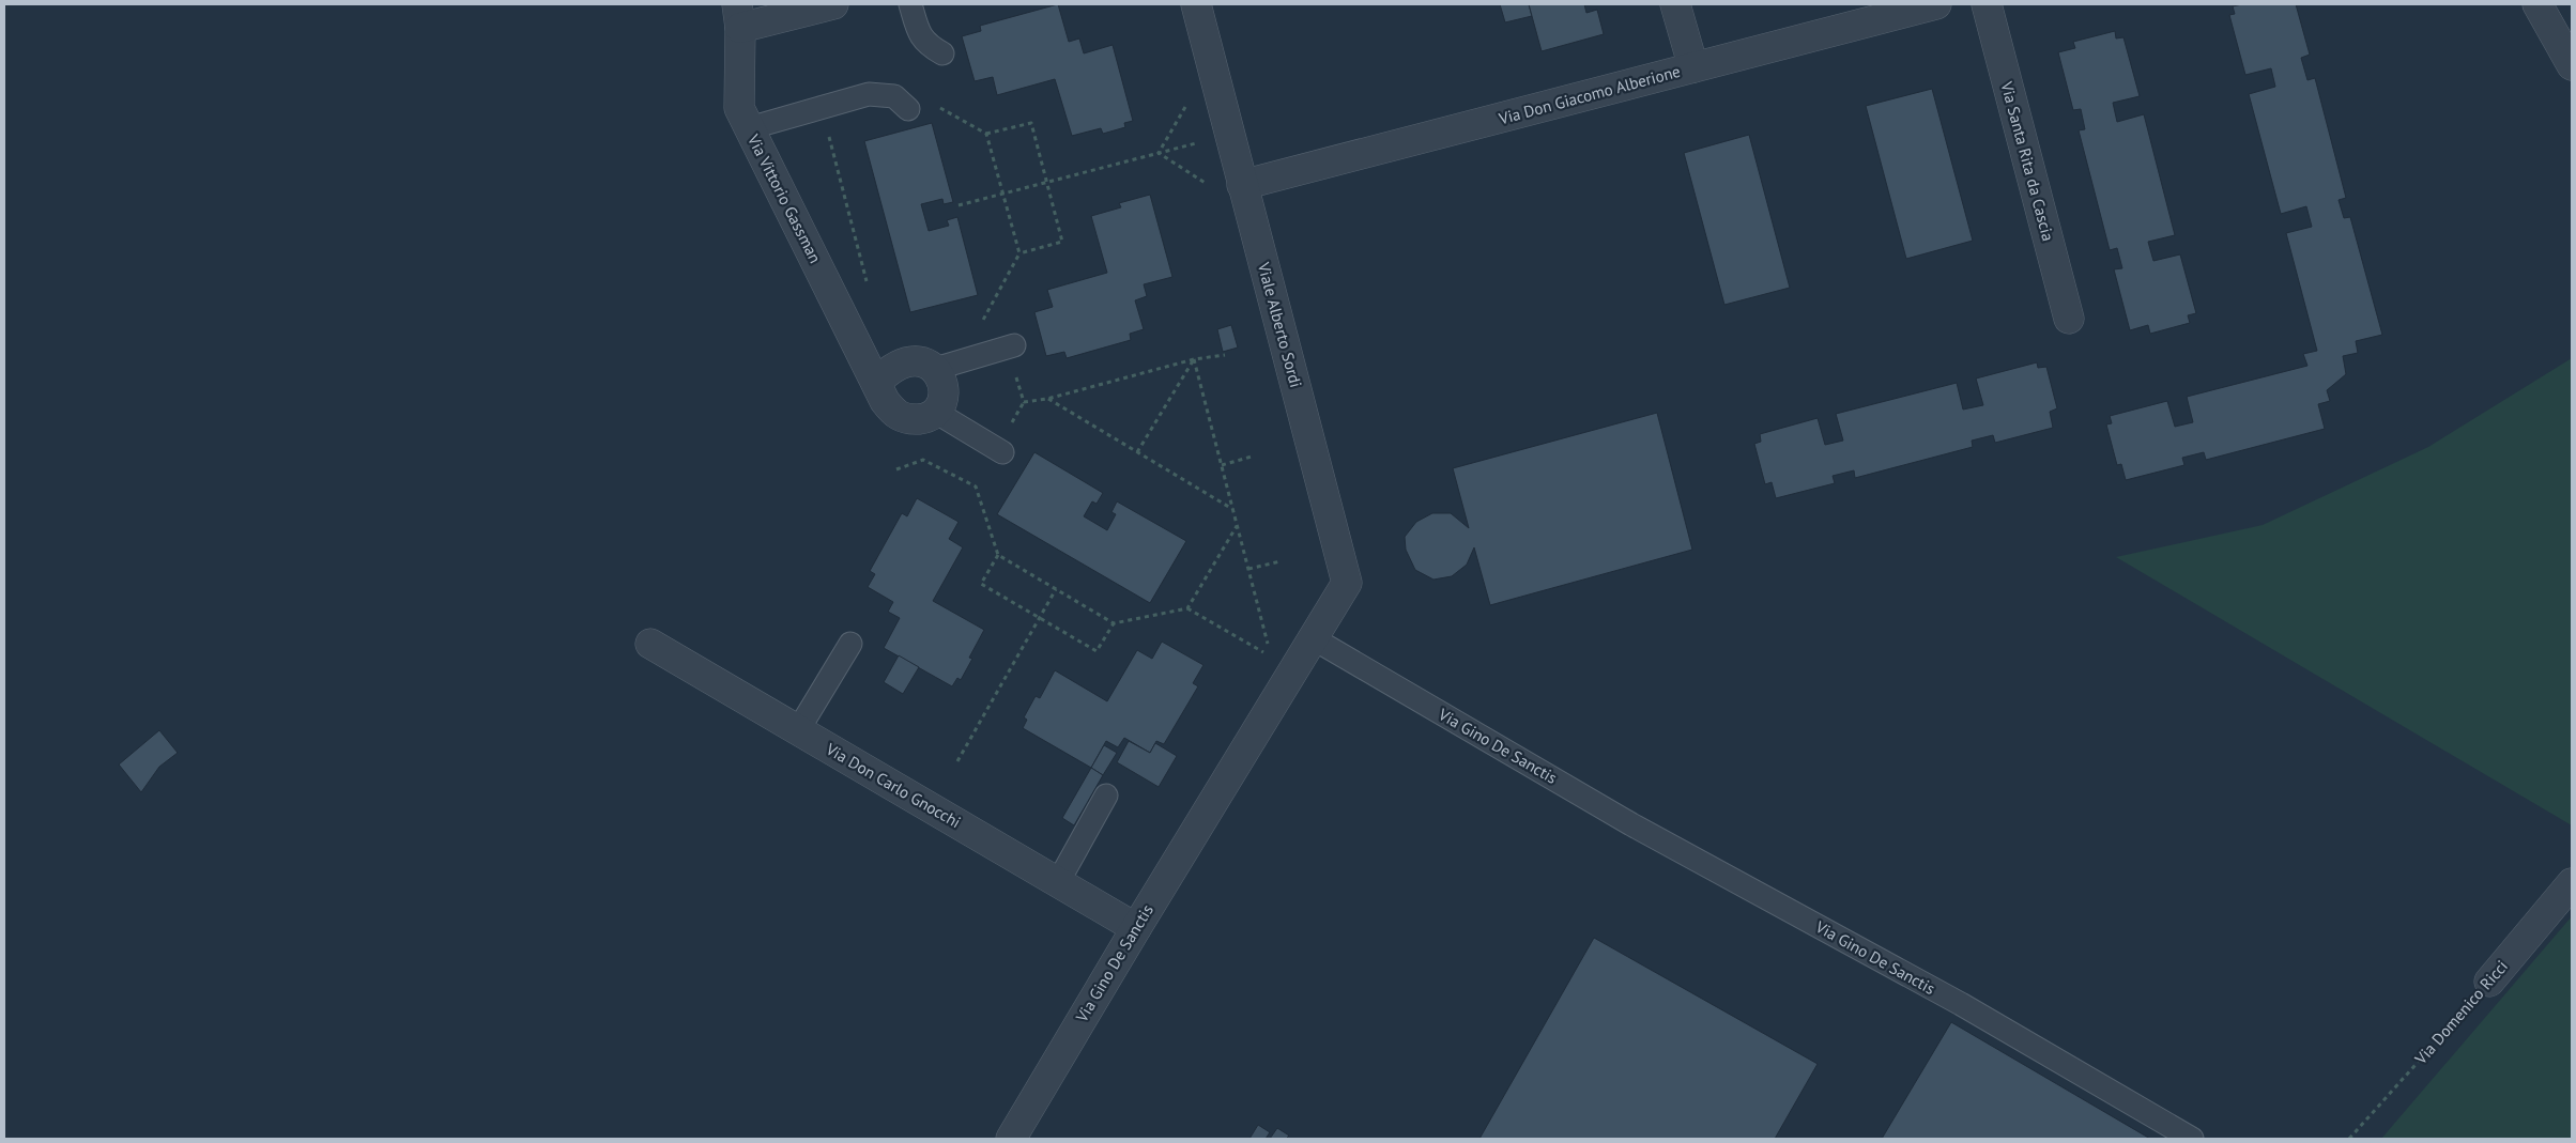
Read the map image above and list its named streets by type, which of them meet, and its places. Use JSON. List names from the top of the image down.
{
  "streets": {
    "street": [
      "Via Don Giacomo Alberione",
      "Via Santa Rita da Cascia",
      "Via Vittorio Gassman",
      "Viale Alberto Sordi",
      "Via Gino De Sanctis",
      "Via Don Carlo Gnocchi",
      "Via Domenico Ricci"
    ]
  },
  "crossings": [
    ["Via Don Giacomo Alberione", "Viale Alberto Sordi"],
    ["Viale Alberto Sordi", "Via Gino De Sanctis"],
    ["Via Gino De Sanctis", "Via Don Carlo Gnocchi"]
  ]
}
